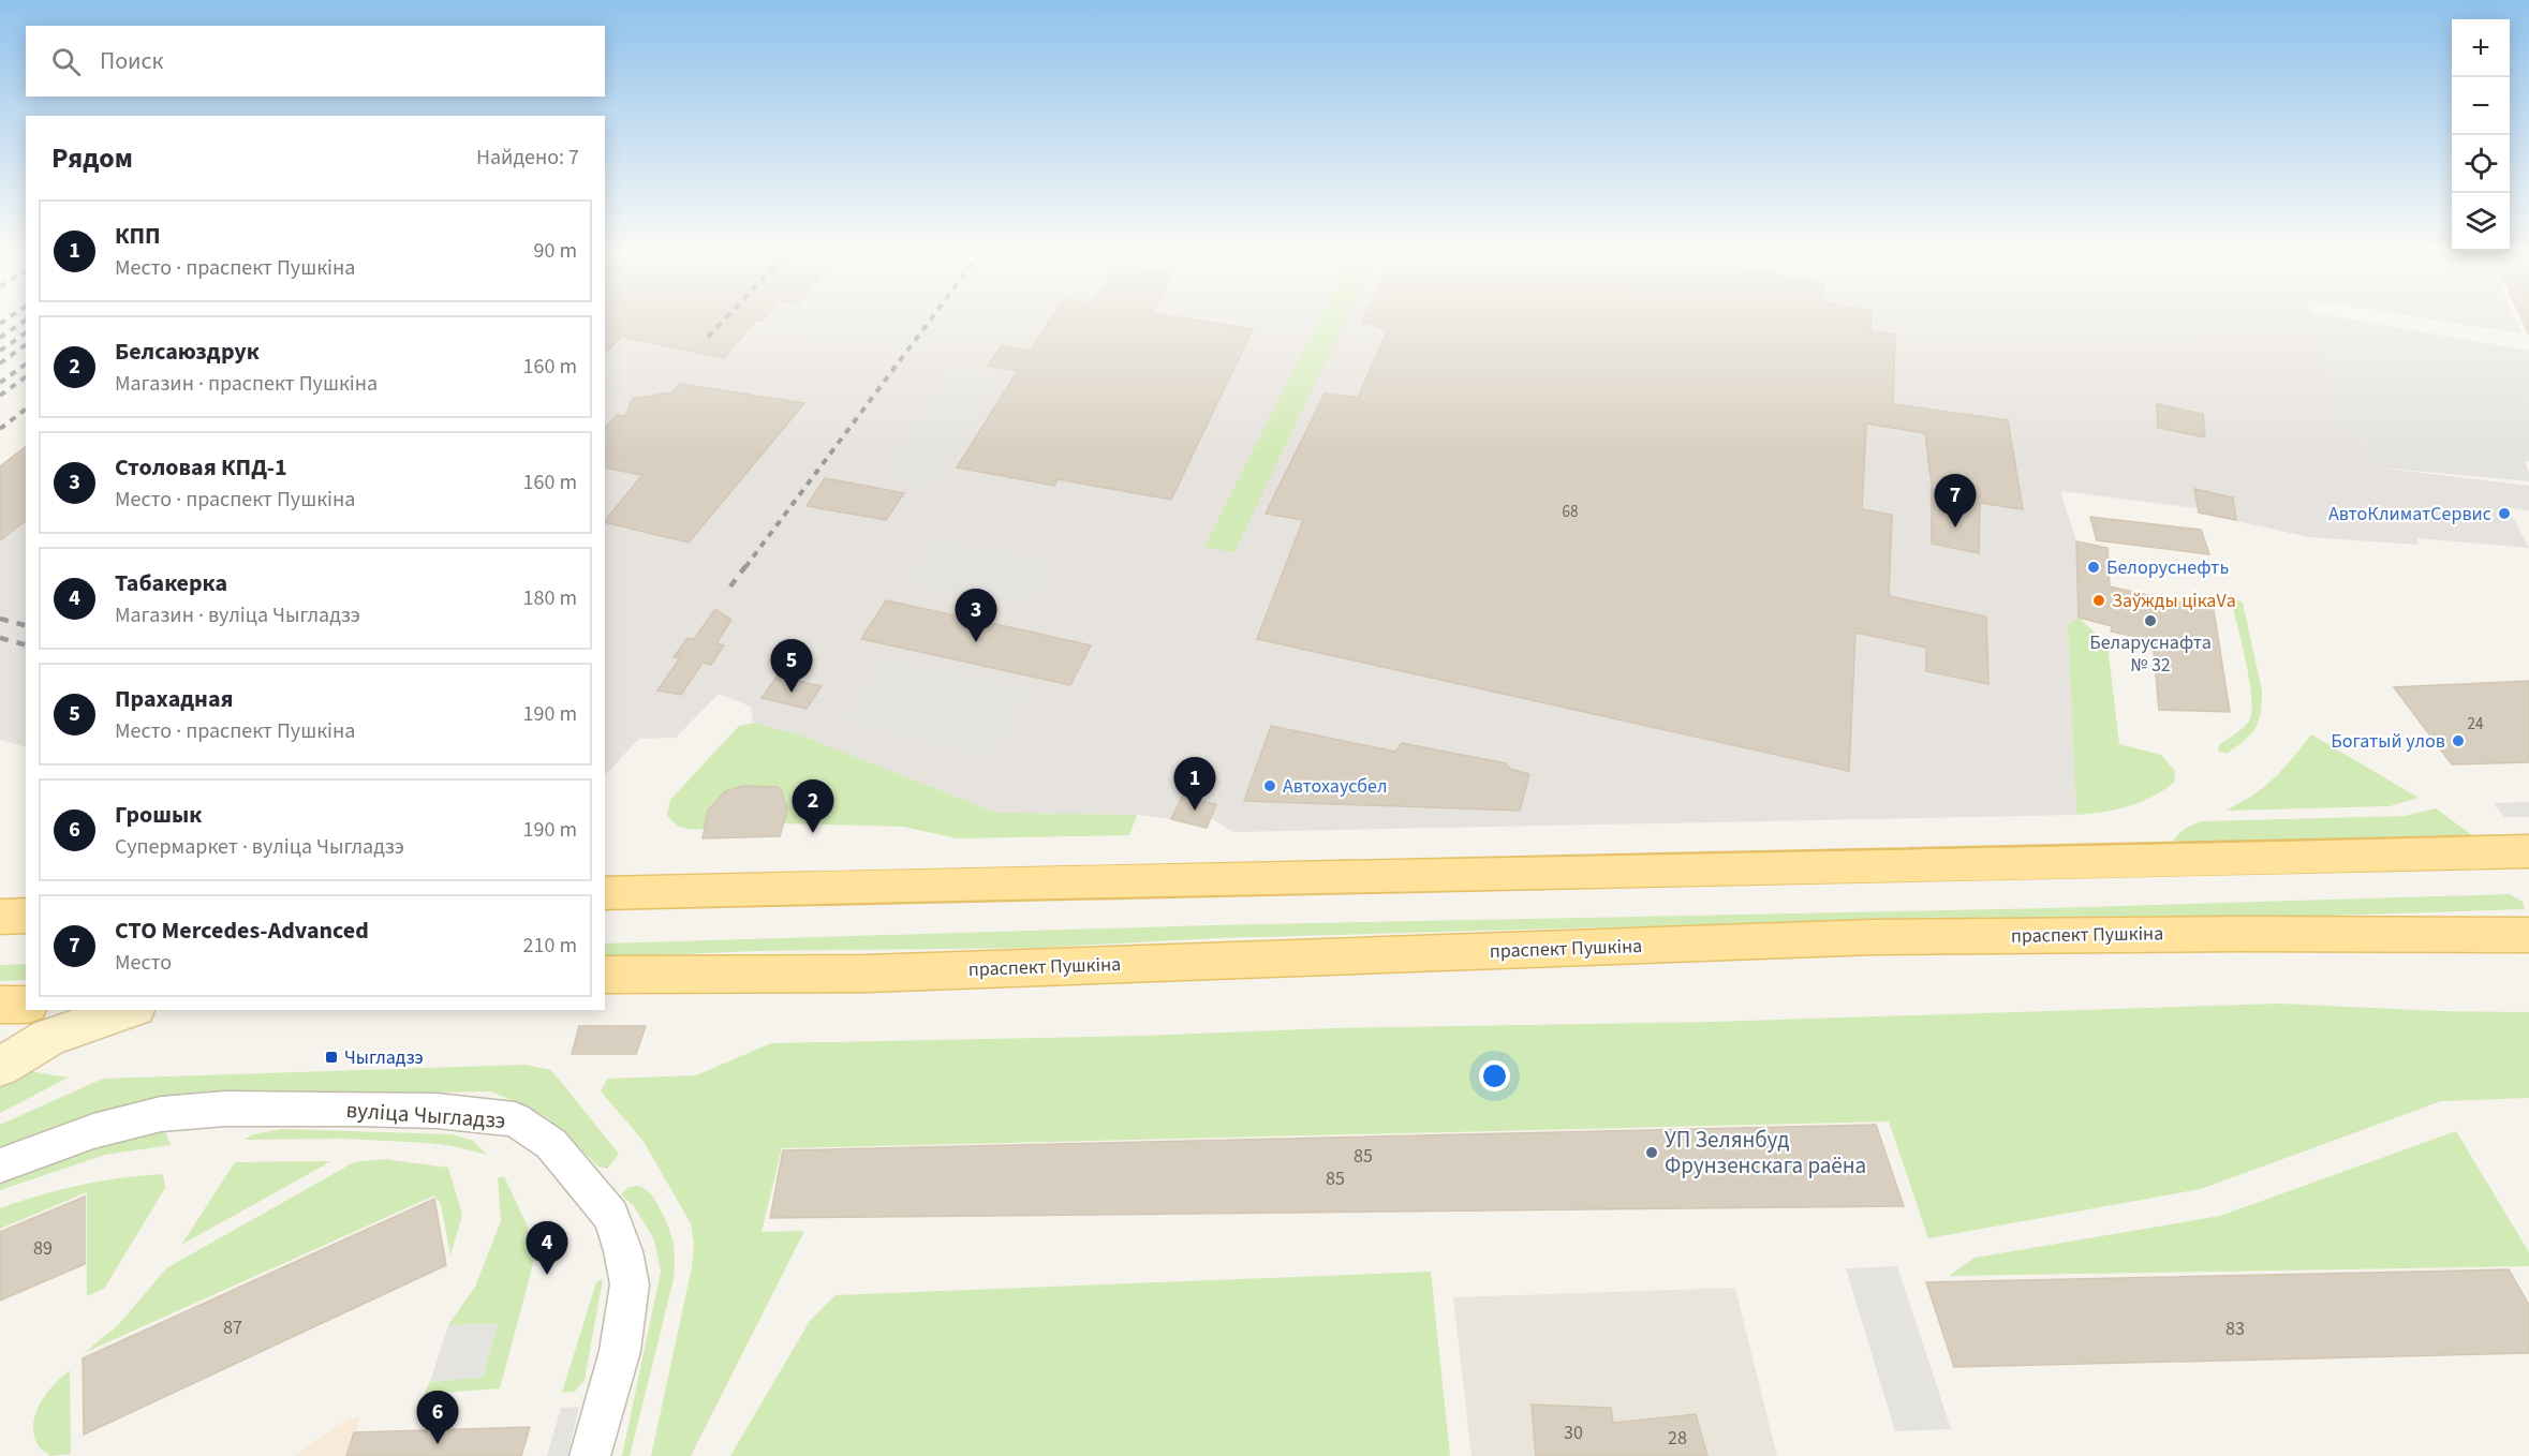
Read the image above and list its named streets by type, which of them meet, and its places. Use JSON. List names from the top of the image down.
{
  "streets": {
    "main road": ["праспект Пушкіна"],
    "street": ["вуліца Чыгладзэ"]
  },
  "places": {
    "other": [
      "АвтоКлиматСервис",
      "Белоруснефть",
      "Заўжды цікаVа",
      "Беларуснафта № 32",
      "Богатый улов",
      "Автохаусбел",
      "УП Зелянбуд Фрунзенскага раёна"
    ],
    "transit": ["Чыгладзэ"]
  },
  "house_numbers": [
    "68",
    "24",
    "85",
    "85",
    "89",
    "87",
    "83",
    "30",
    "28"
  ],
  "page": {
    "map_buttons": ["+", "−"],
    "search": "Поиск",
    "heading": ["Рядом", "Найдено: 7"],
    "list": [
      {
        "mark": "1",
        "name": "КПП",
        "note": "Место · праспект Пушкіна",
        "value": "90 m"
      },
      {
        "mark": "2",
        "name": "Белсаюздрук",
        "note": "Магазин · праспект Пушкіна",
        "value": "160 m"
      },
      {
        "mark": "3",
        "name": "Столовая КПД-1",
        "note": "Место · праспект Пушкіна",
        "value": "160 m"
      },
      {
        "mark": "4",
        "name": "Табакерка",
        "note": "Магазин · вуліца Чыгладзэ",
        "value": "180 m"
      },
      {
        "mark": "5",
        "name": "Прахадная",
        "note": "Место · праспект Пушкіна",
        "value": "190 m"
      },
      {
        "mark": "6",
        "name": "Грошык",
        "note": "Супермаркет · вуліца Чыгладзэ",
        "value": "190 m"
      },
      {
        "mark": "7",
        "name": "СТО Mercedes-Advanced",
        "note": "Место",
        "value": "210 m"
      }
    ],
    "pins": [
      "7",
      "3",
      "5",
      "1",
      "2",
      "4",
      "6"
    ]
  }
}
